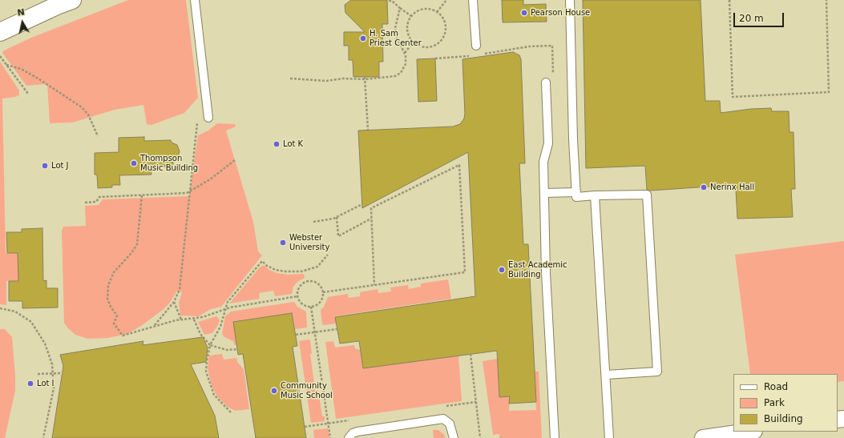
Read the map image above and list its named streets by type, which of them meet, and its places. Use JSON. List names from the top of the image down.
{
  "places": [
    "Pearson House",
    "H. Sam Priest Center",
    "Lot K",
    "Thompson Music Building",
    "Lot J",
    "Nerinx Hall",
    "Webster University",
    "East Academic Building",
    "Lot I",
    "Community Music School"
  ],
  "legend": ["Road", "Park", "Building"],
  "scale_bar": "20 m",
  "north": "top"
}
